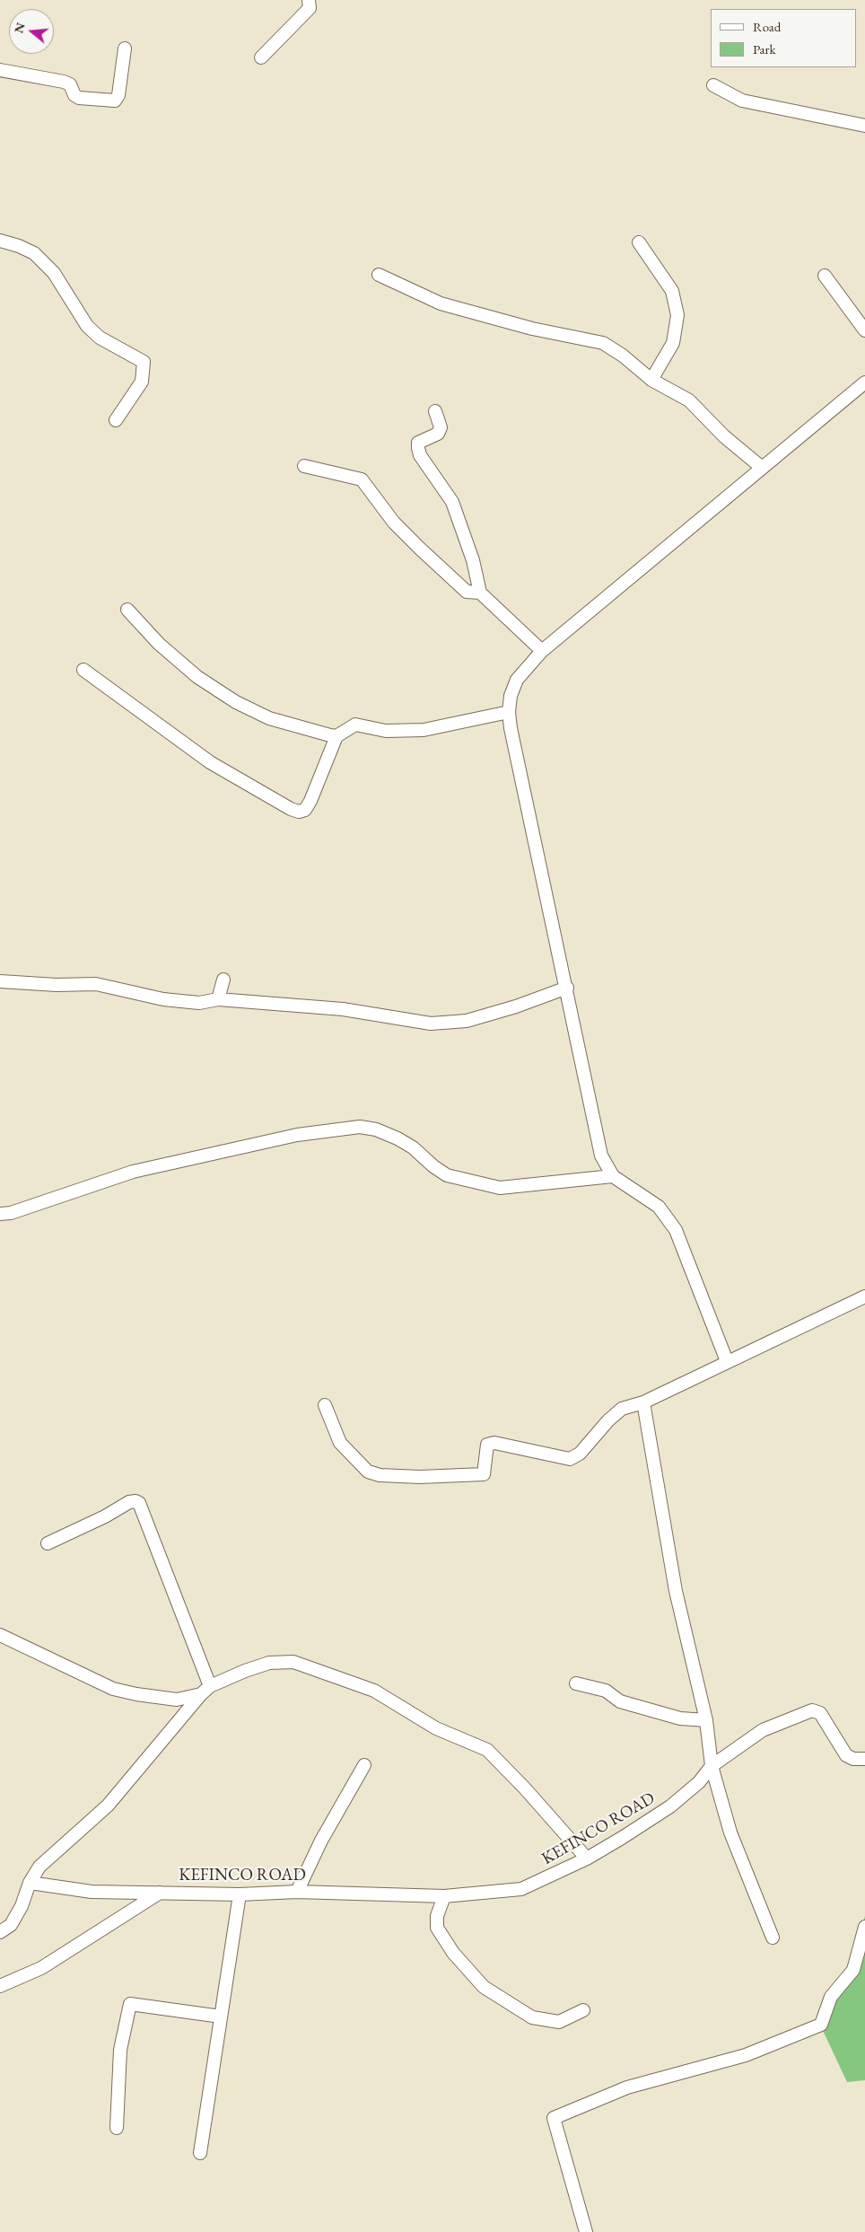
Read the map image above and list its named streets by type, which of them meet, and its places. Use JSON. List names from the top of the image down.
{
  "streets": {
    "street": ["KEFINCO ROAD"]
  },
  "legend": ["Road", "Park"],
  "north": "left"
}
